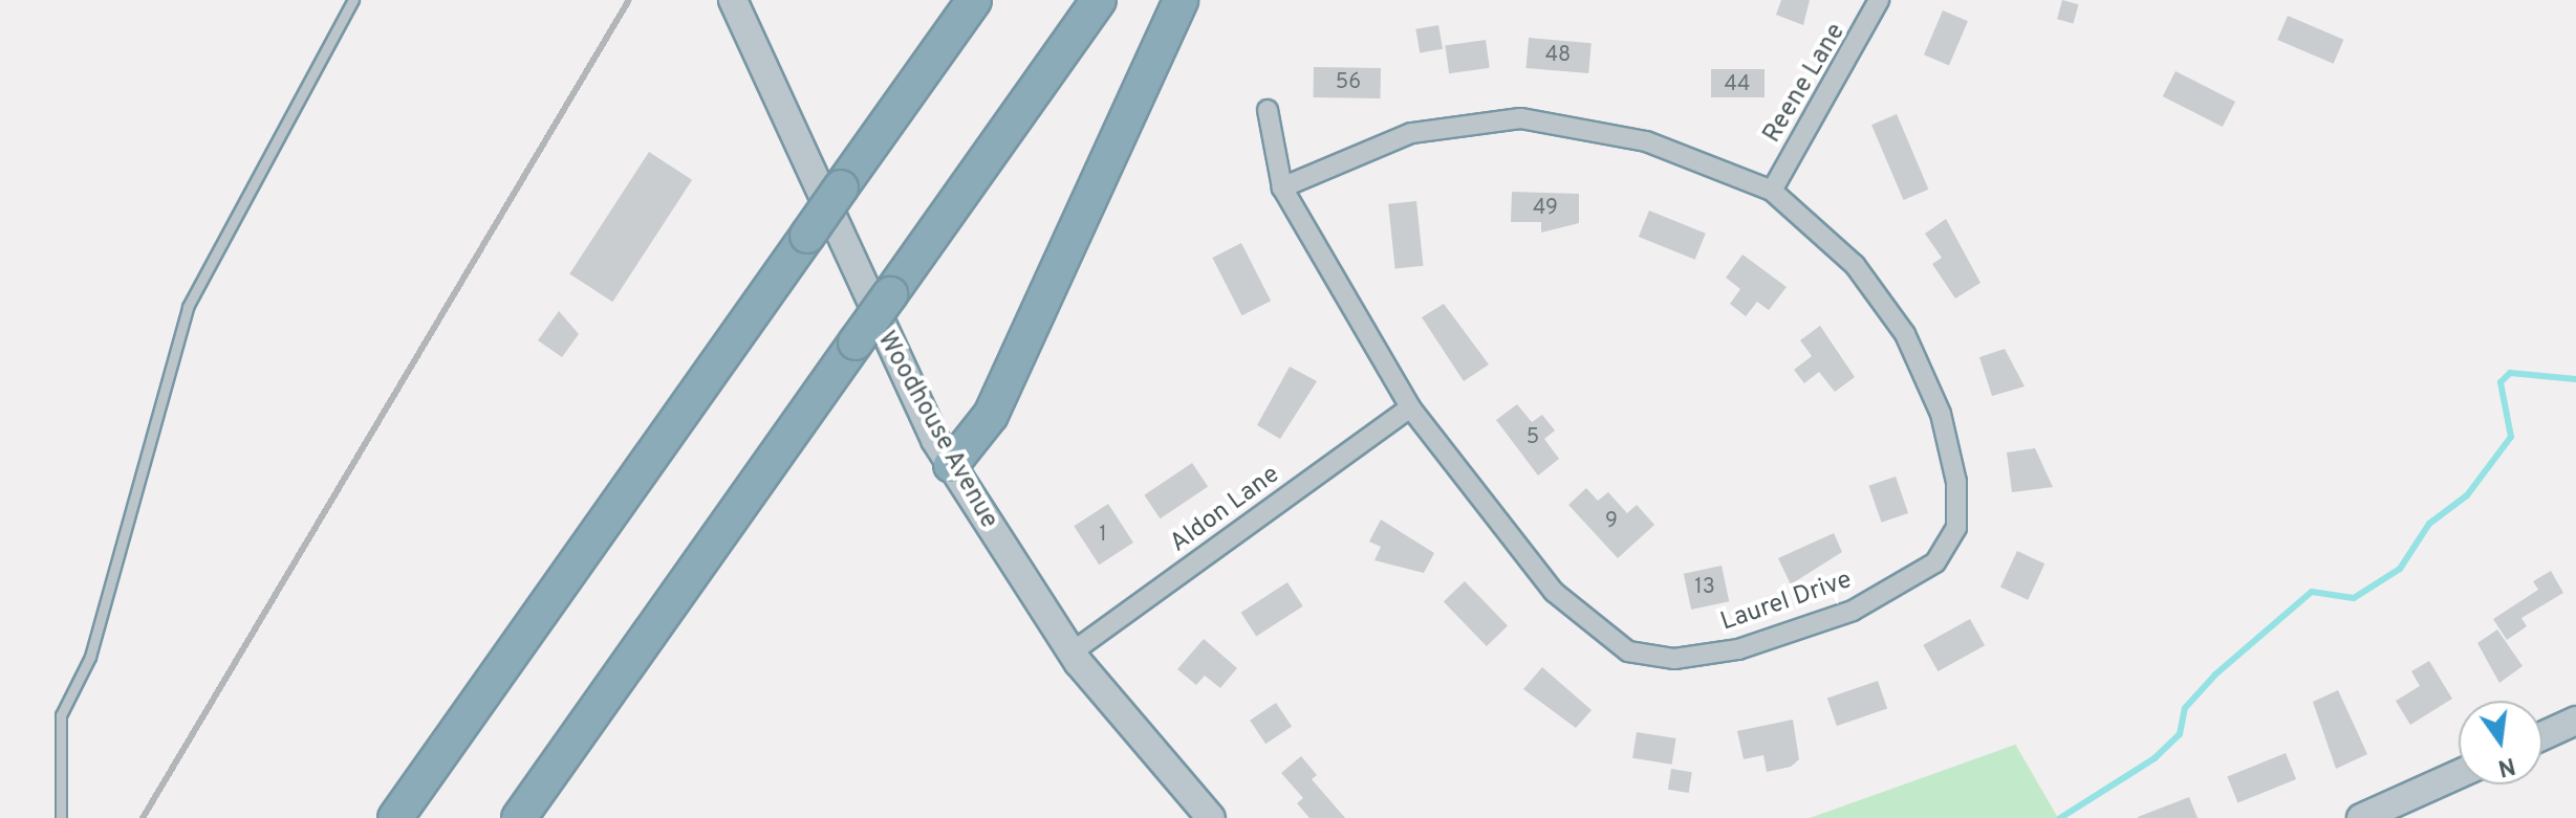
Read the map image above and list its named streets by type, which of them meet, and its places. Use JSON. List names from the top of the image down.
{
  "streets": {
    "main road": ["Woodhouse Avenue"],
    "street": ["Reene Lane", "Aldon Lane", "Laurel Drive"]
  },
  "crossings": [
    ["Reene Lane", "Laurel Drive"],
    ["Woodhouse Avenue", "Aldon Lane"],
    ["Aldon Lane", "Laurel Drive"]
  ],
  "house_numbers": [
    "48",
    "56",
    "44",
    "49",
    "5",
    "9",
    "1",
    "13"
  ],
  "north": "bottom"
}
